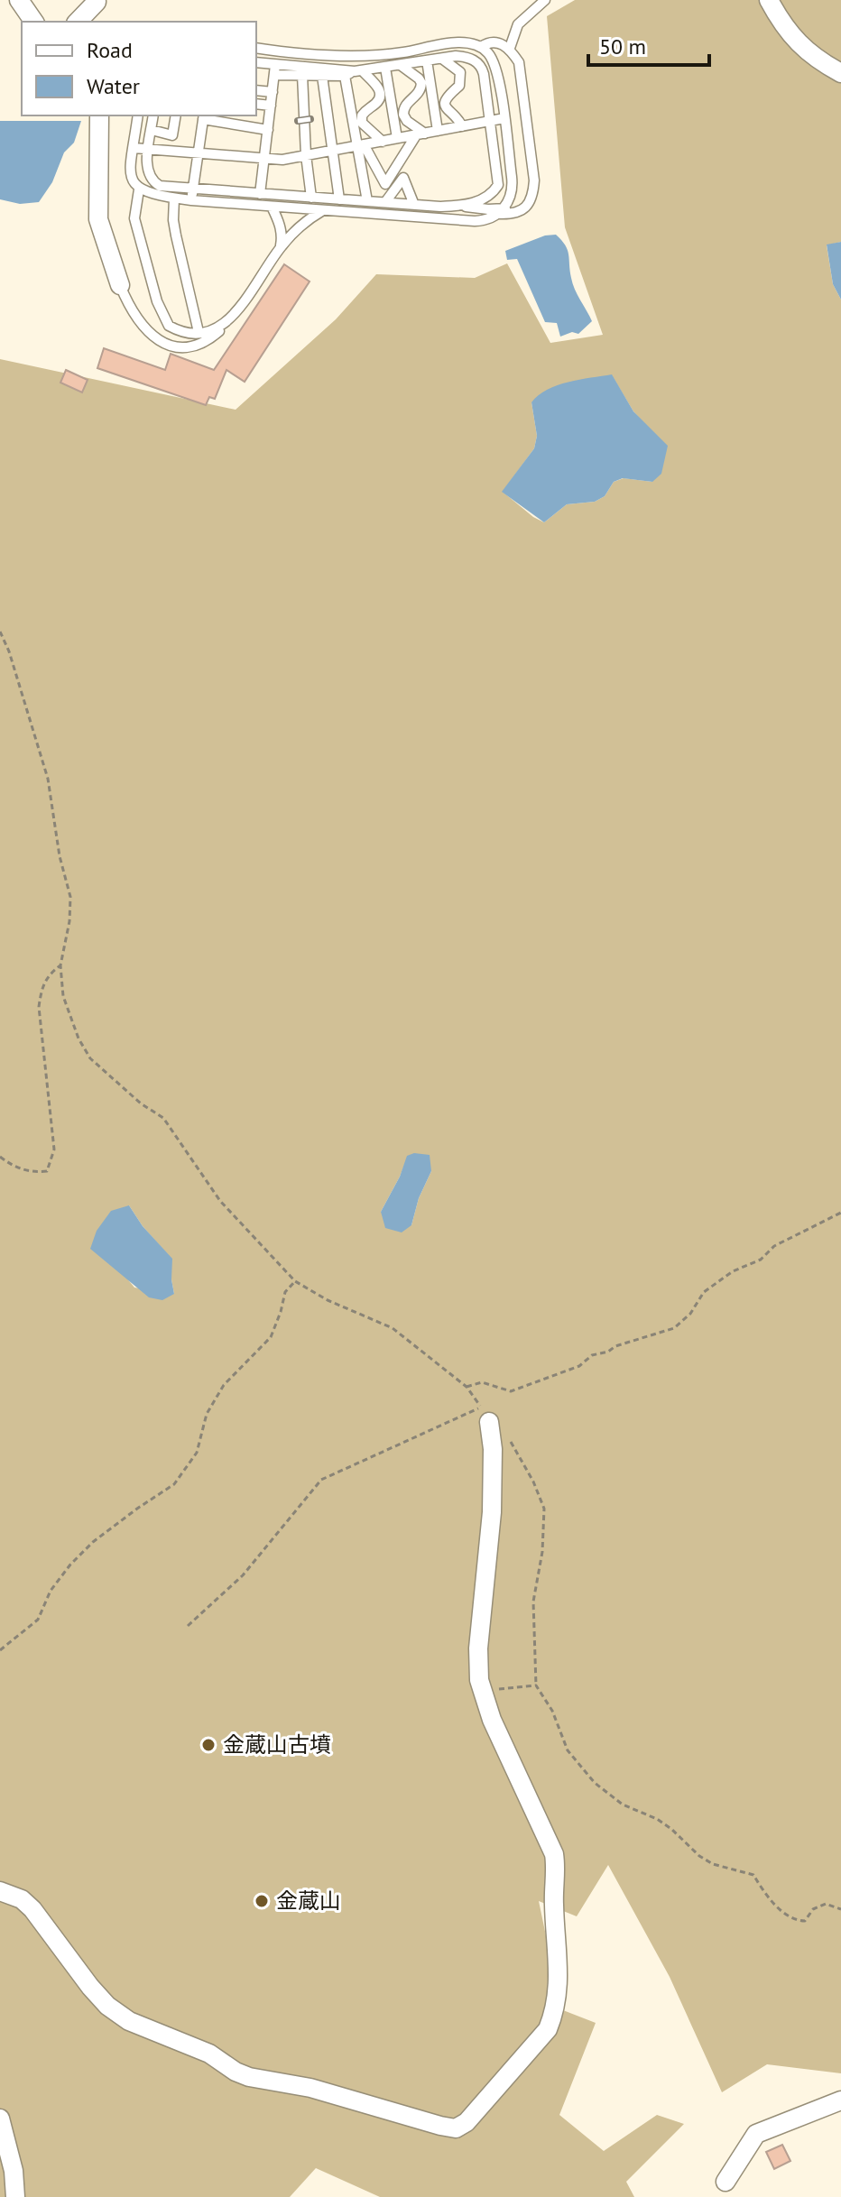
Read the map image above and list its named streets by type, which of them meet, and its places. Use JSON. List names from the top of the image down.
{
  "places": ["金蔵山古墳", "金蔵山"],
  "legend": ["Road", "Water"],
  "scale_bar": "50 m"
}
